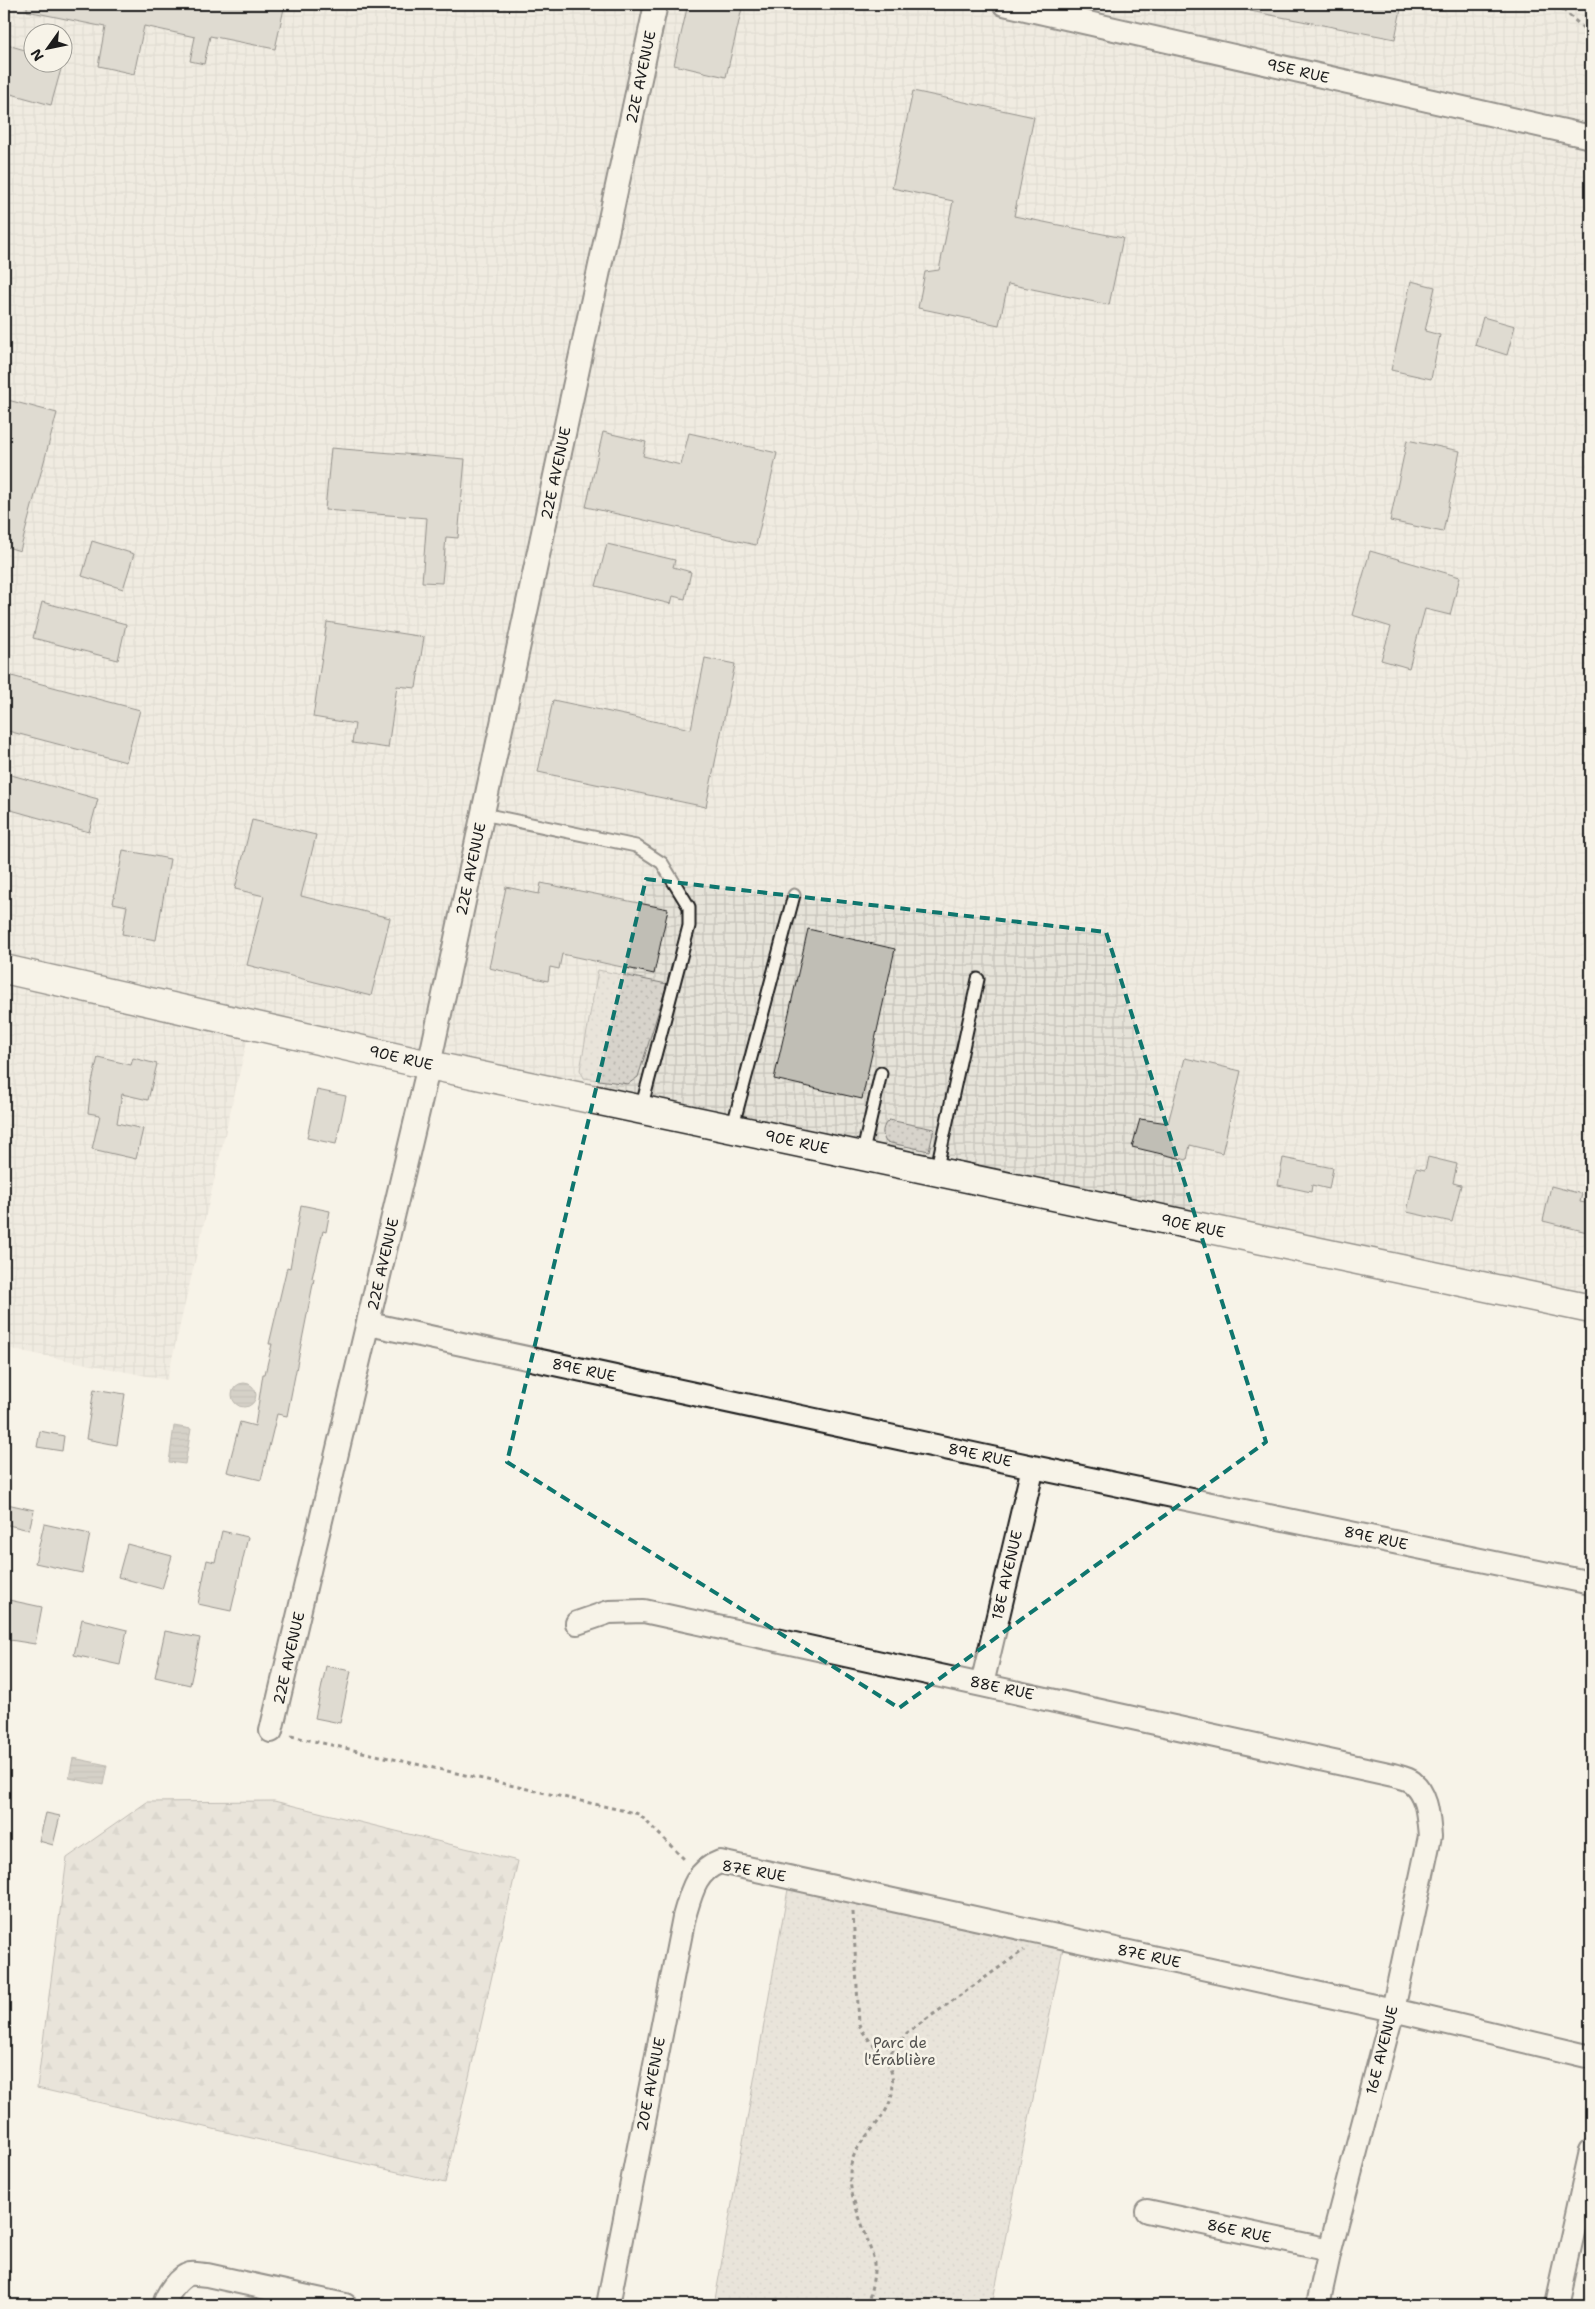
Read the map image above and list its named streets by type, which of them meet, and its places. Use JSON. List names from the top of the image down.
{
  "streets": {
    "street": [
      "95E RUE",
      "22E AVENUE",
      "90E RUE",
      "89E RUE",
      "18E AVENUE",
      "88E RUE",
      "87E RUE",
      "16E AVENUE",
      "20E AVENUE",
      "86E RUE"
    ]
  },
  "crossings": [
    ["22E AVENUE", "90E RUE"],
    ["22E AVENUE", "89E RUE"],
    ["89E RUE", "18E AVENUE"],
    ["18E AVENUE", "88E RUE"],
    ["88E RUE", "16E AVENUE"],
    ["87E RUE", "16E AVENUE"],
    ["87E RUE", "20E AVENUE"],
    ["16E AVENUE", "86E RUE"]
  ],
  "parks": ["Parc de l'Érablière"],
  "north": "bottom left"
}
